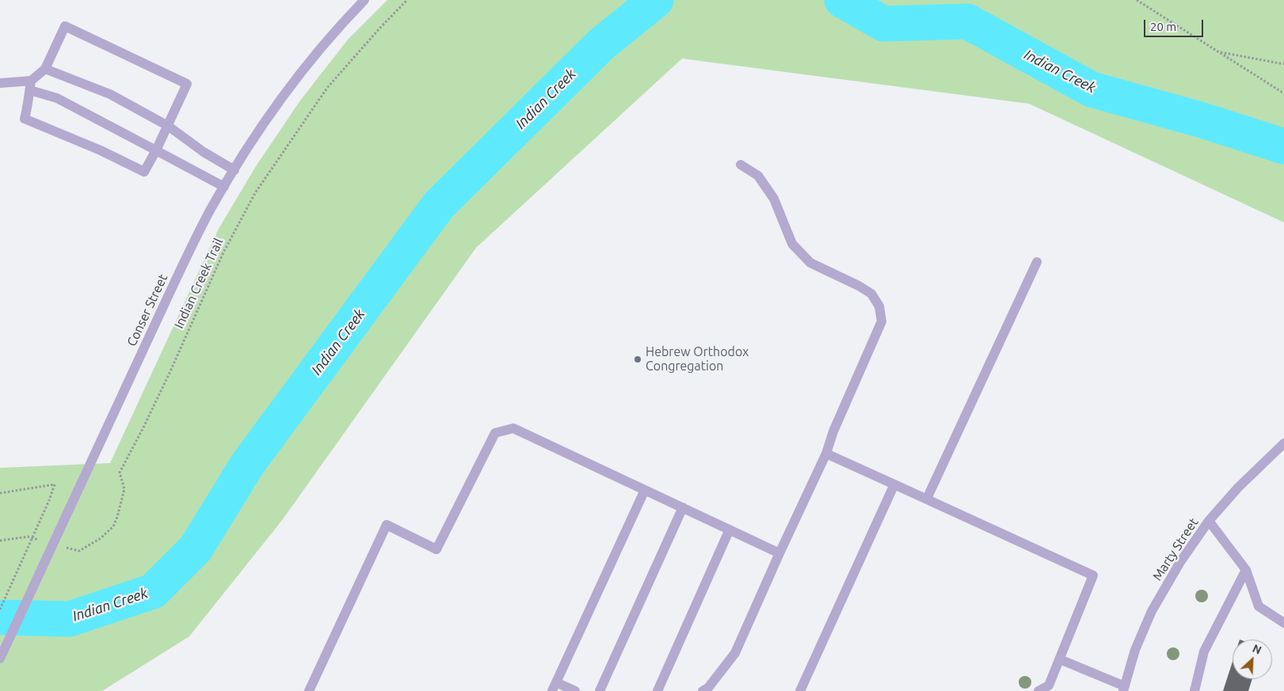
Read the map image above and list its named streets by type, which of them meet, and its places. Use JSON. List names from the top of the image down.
{
  "streets": {
    "street": ["Conser Street", "Marty Street"],
    "path": ["Indian Creek Trail"]
  },
  "water": ["Indian Creek"],
  "places": ["Hebrew Orthodox Congregation"],
  "scale_bar": "20 m",
  "north": "top right"
}
